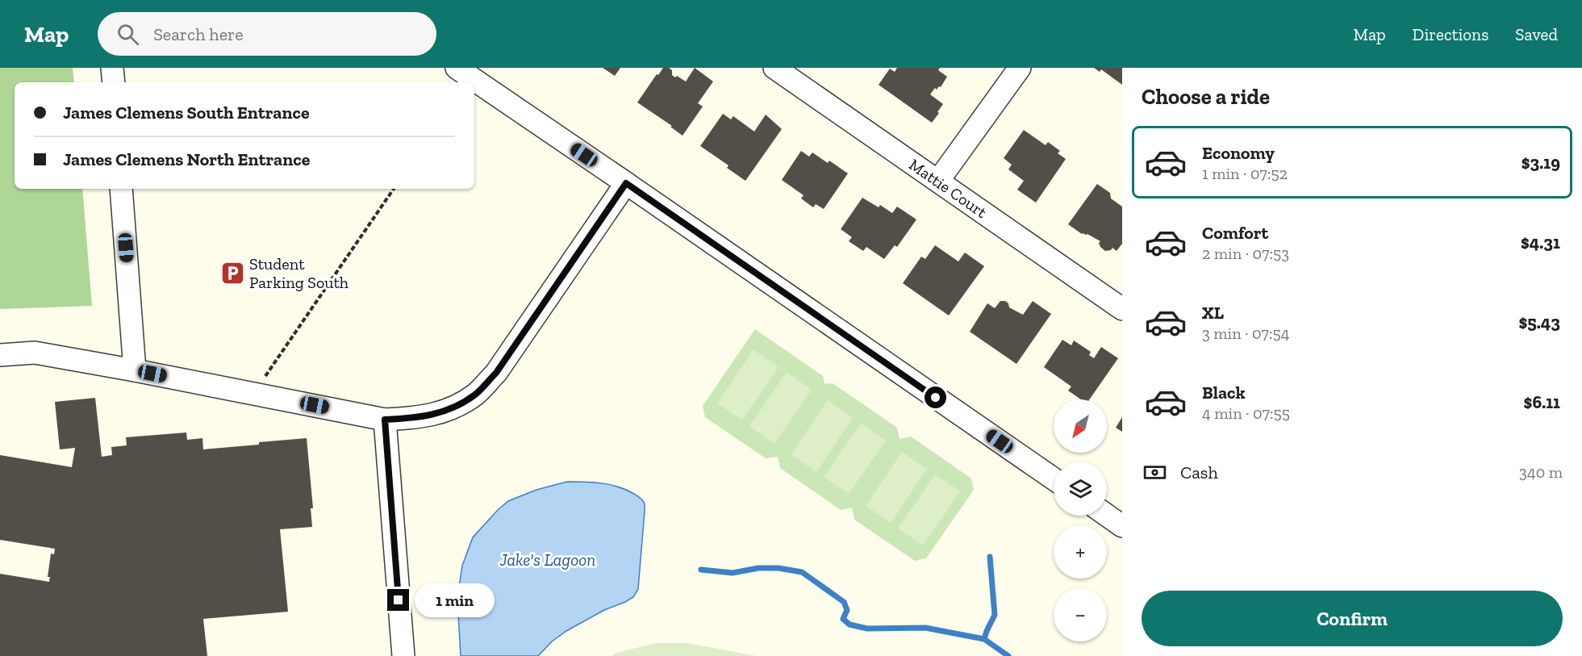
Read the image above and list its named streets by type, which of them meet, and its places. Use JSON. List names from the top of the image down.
{
  "streets": {
    "street": ["Mattie Court"]
  },
  "water": ["Jake's Lagoon"],
  "places": {
    "parking": ["Student Parking South"]
  },
  "north": "bottom left",
  "page": {
    "header": "Map",
    "search": "Search here",
    "nav": ["Map", "Directions", "Saved"],
    "heading": "Choose a ride",
    "banner": ["James Clemens South Entrance", "James Clemens North Entrance"],
    "list": [
      {
        "name": "Economy",
        "note": "1 min · 07:52",
        "value": "$3.19"
      },
      {
        "name": "Comfort",
        "note": "2 min · 07:53",
        "value": "$4.31"
      },
      {
        "name": "XL",
        "note": "3 min · 07:54",
        "value": "$5.43"
      },
      {
        "name": "Black",
        "note": "4 min · 07:55",
        "value": "$6.11"
      }
    ],
    "map_buttons": ["+", "−"],
    "pay": ["Cash", "340 m"],
    "buttons": "Confirm",
    "bubble": "1 min"
  }
}
